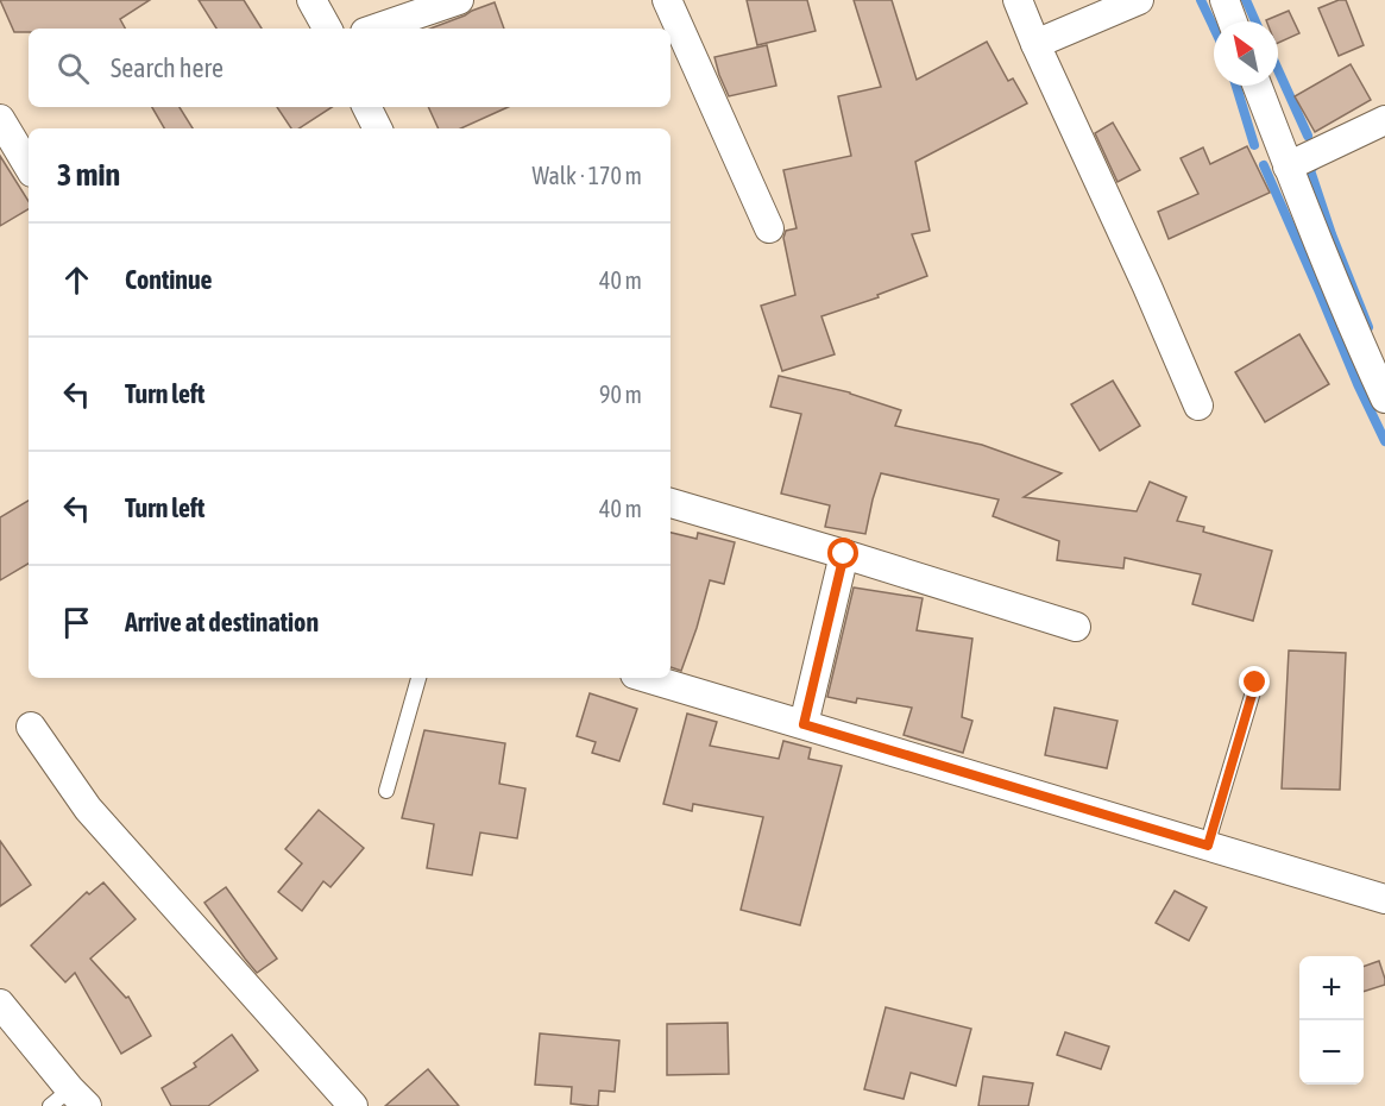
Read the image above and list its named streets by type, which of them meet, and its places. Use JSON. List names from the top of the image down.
{
  "north": "top left",
  "page": {
    "search": "Search here",
    "heading": ["3 min", "Walk · 170 m"],
    "list": [
      ["Continue", "40 m"],
      ["Turn left", "90 m"],
      ["Turn left", "40 m"],
      "Arrive at destination"
    ],
    "map_buttons": ["+", "−"]
  }
}
